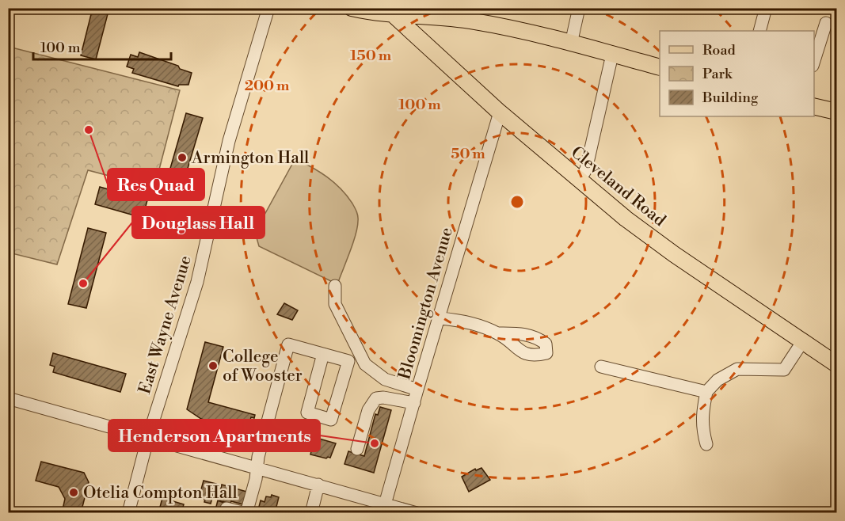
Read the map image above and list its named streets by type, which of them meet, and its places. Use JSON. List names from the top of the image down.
{
  "streets": {
    "main road": ["Cleveland Road"],
    "street": ["Bloomington Avenue", "East Wayne Avenue"]
  },
  "crossings": [
    ["Cleveland Road", "Bloomington Avenue"]
  ],
  "places": [
    "Res Quad",
    "Armington Hall",
    "Douglass Hall",
    "College of Wooster",
    "Henderson Apartments",
    "Otelia Compton Hall"
  ],
  "legend": ["Road", "Park", "Building"],
  "scale_bar": "100 m",
  "rings": [
    "150 m",
    "200 m",
    "100 m",
    "50 m"
  ]
}
